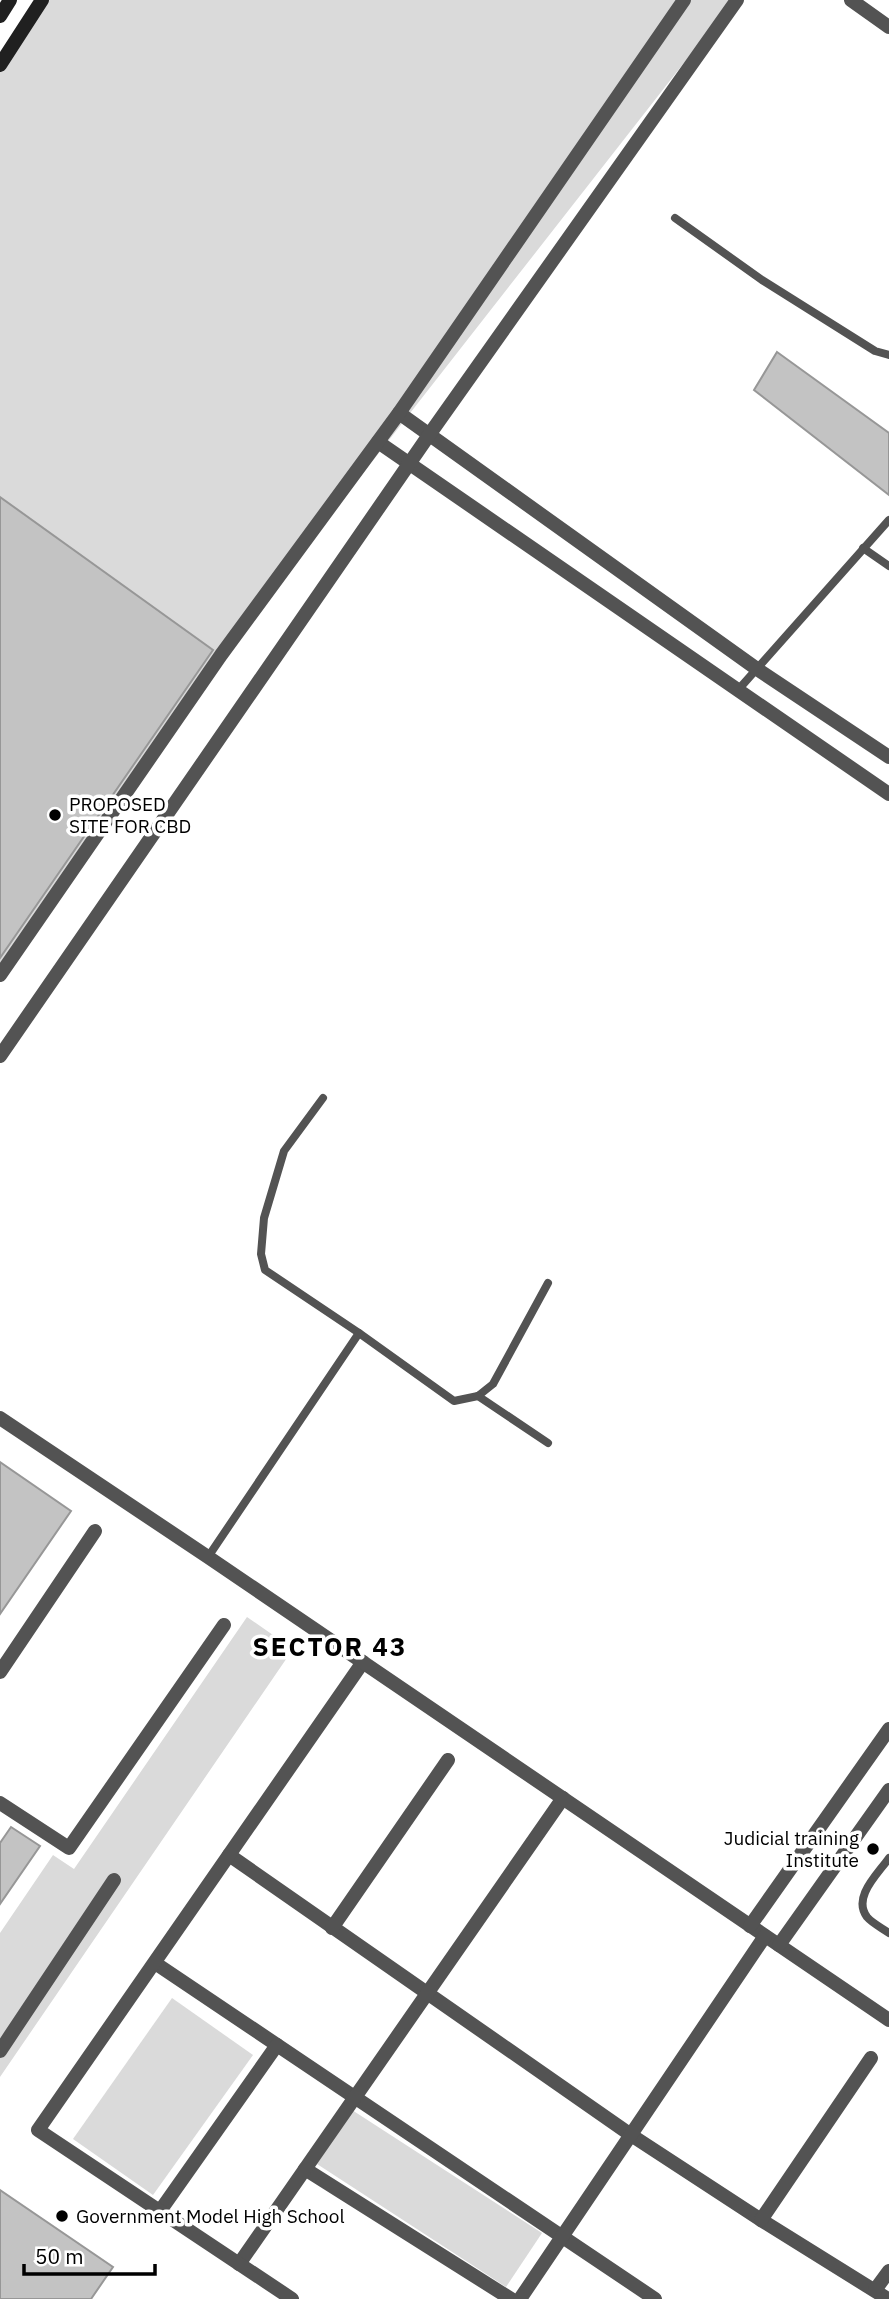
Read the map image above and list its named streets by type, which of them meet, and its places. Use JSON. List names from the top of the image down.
{
  "districts": ["SECTOR 43"],
  "places": ["PROPOSED SITE FOR CBD", "Judicial training Institute", "Government Model High School"],
  "scale_bar": "50 m"
}
